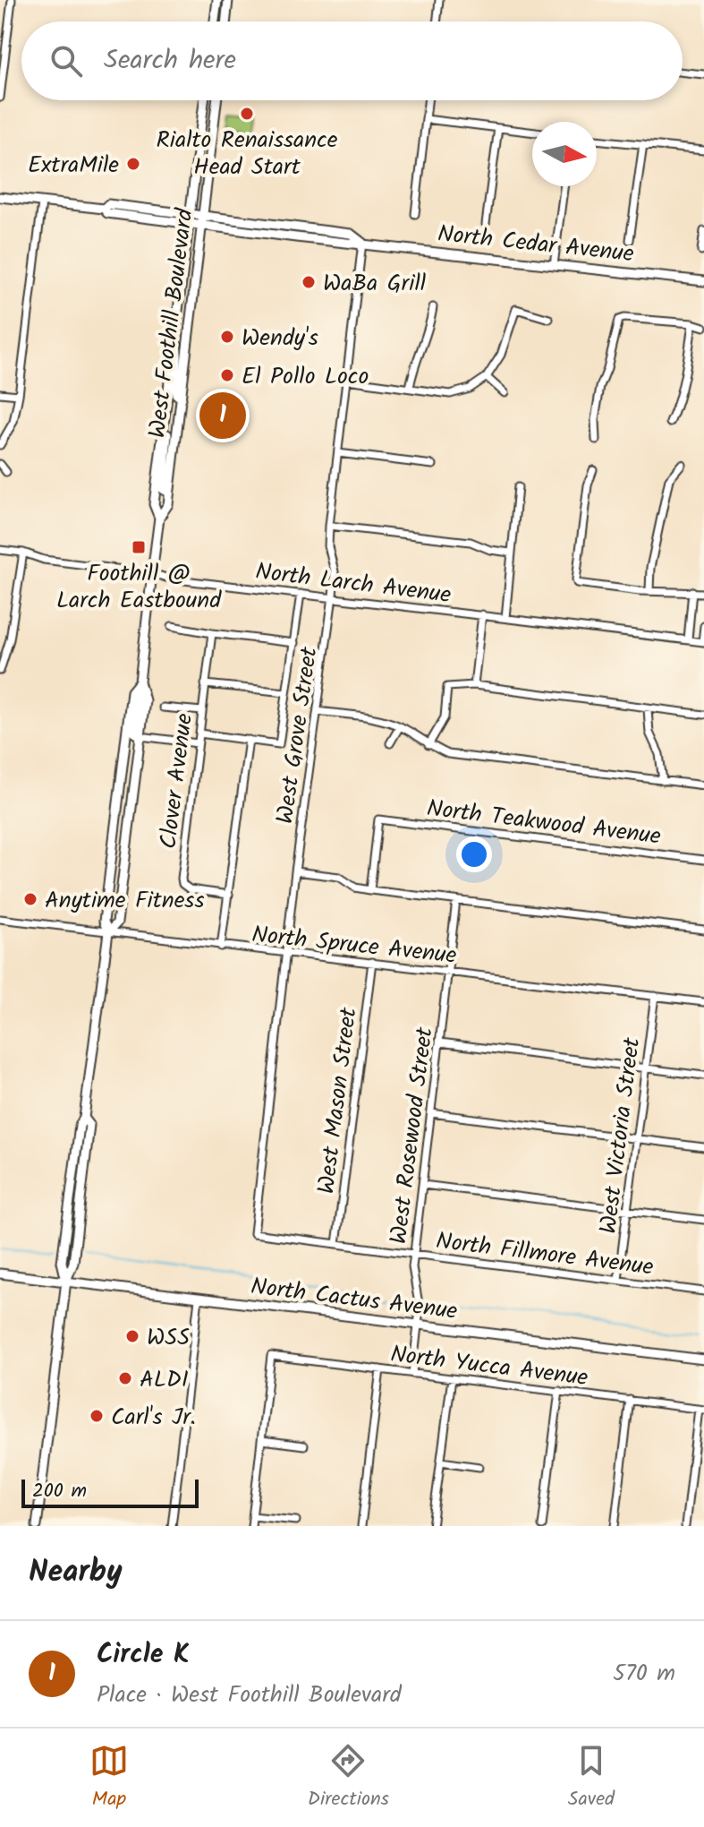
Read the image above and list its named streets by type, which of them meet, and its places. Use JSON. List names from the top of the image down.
{
  "streets": {
    "main road": ["North Cedar Avenue", "West Foothill Boulevard", "North Cactus Avenue"],
    "street": [
      "North Larch Avenue",
      "West Grove Street",
      "Clover Avenue",
      "North Teakwood Avenue",
      "North Spruce Avenue",
      "West Mason Street",
      "West Rosewood Street",
      "West Victoria Street",
      "North Fillmore Avenue",
      "North Yucca Avenue"
    ]
  },
  "crossings": [
    ["North Cedar Avenue", "West Foothill Boulevard"],
    ["North Cedar Avenue", "West Grove Street"],
    ["West Foothill Boulevard", "North Larch Avenue"],
    ["West Foothill Boulevard", "North Spruce Avenue"],
    ["West Foothill Boulevard", "North Cactus Avenue"],
    ["North Larch Avenue", "West Grove Street"],
    ["West Grove Street", "North Spruce Avenue"],
    ["West Grove Street", "North Fillmore Avenue"],
    ["North Spruce Avenue", "West Mason Street"],
    ["North Spruce Avenue", "West Rosewood Street"],
    ["North Spruce Avenue", "West Victoria Street"],
    ["West Mason Street", "North Fillmore Avenue"],
    ["West Rosewood Street", "North Fillmore Avenue"],
    ["West Rosewood Street", "North Cactus Avenue"],
    ["West Rosewood Street", "North Yucca Avenue"],
    ["West Victoria Street", "North Fillmore Avenue"]
  ],
  "places": {
    "other": [
      "Rialto Renaissance Head Start",
      "ExtraMile",
      "WaBa Grill",
      "Wendy's",
      "El Pollo Loco",
      "Anytime Fitness",
      "WSS",
      "ALDI",
      "Carl's Jr."
    ],
    "transit": ["Foothill @ Larch Eastbound"]
  },
  "scale_bar": "200 m",
  "north": "right",
  "page": {
    "search": "Search here",
    "pins": "1",
    "scale": "200 m",
    "heading": "Nearby",
    "list": [
      {
        "mark": "1",
        "name": "Circle K",
        "note": "Place · West Foothill Boulevard",
        "value": "570 m"
      }
    ],
    "nav": ["Map", "Directions", "Saved"]
  }
}
